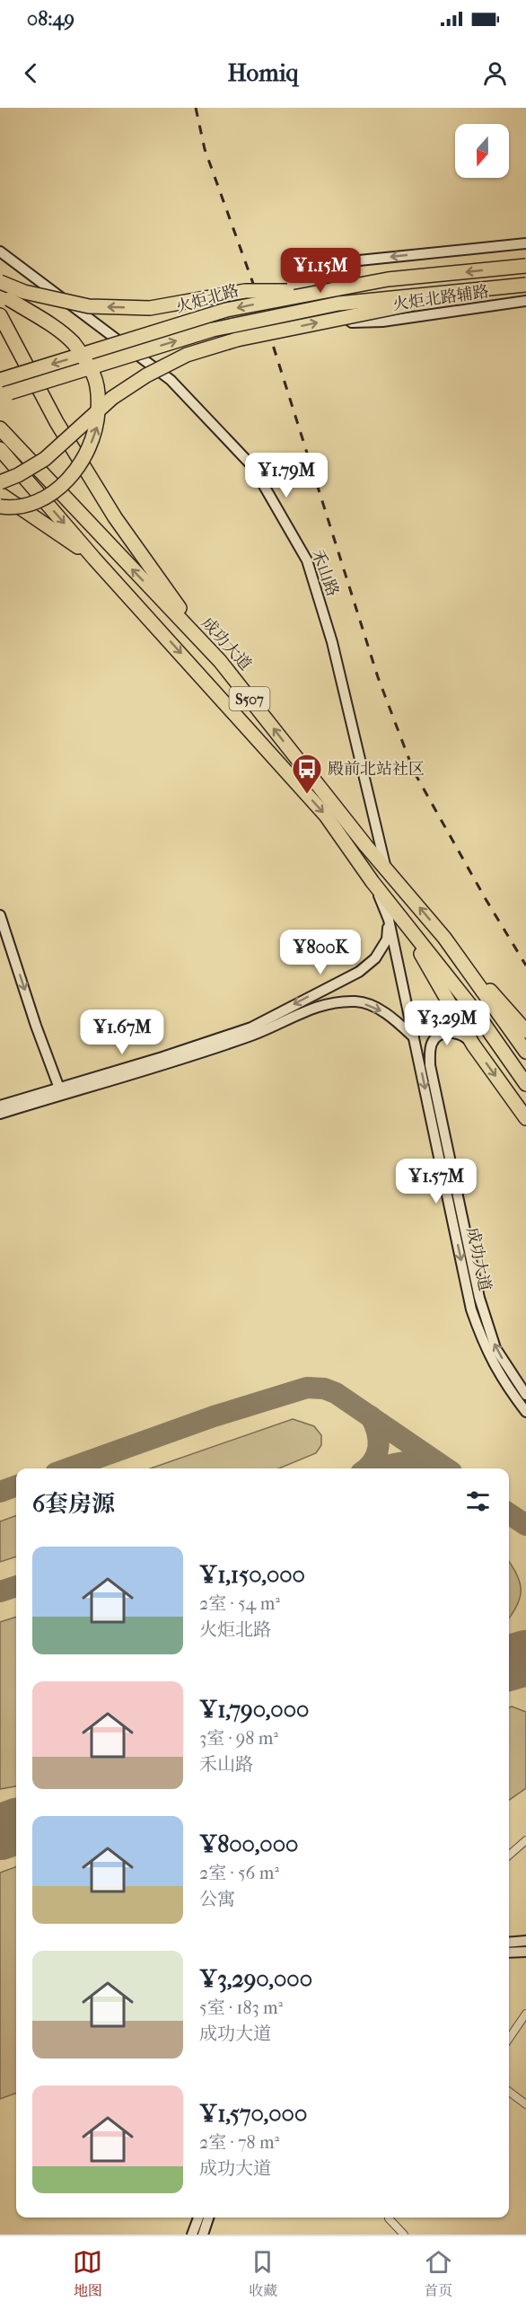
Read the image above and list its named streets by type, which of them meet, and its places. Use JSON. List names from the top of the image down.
{
  "streets": {
    "highway": ["火炬北路", "成功大道", "S507"],
    "main road": ["火炬北路辅路", "禾山路"]
  },
  "crossings": [
    ["禾山路", "成功大道"],
    ["成功大道", "S507"]
  ],
  "places": {
    "bus stop": ["殿前北站社区"]
  },
  "north": "bottom",
  "page": {
    "status": "08:49",
    "header": "Homiq",
    "price": [
      "¥1.15M",
      "¥1.79M",
      "¥800K",
      "¥3.29M",
      "¥1.67M",
      "¥1.57M"
    ],
    "heading": "6套房源",
    "list": [
      {
        "name": "¥1,150,000",
        "note": "2室 · 54 m² · 火炬北路"
      },
      {
        "name": "¥1,790,000",
        "note": "3室 · 98 m² · 禾山路"
      },
      {
        "name": "¥800,000",
        "note": "2室 · 56 m² · 公寓"
      },
      {
        "name": "¥3,290,000",
        "note": "5室 · 183 m² · 成功大道"
      },
      {
        "name": "¥1,570,000",
        "note": "2室 · 78 m² · 成功大道"
      }
    ],
    "tabs": ["地图", "收藏", "首页"]
  }
}
